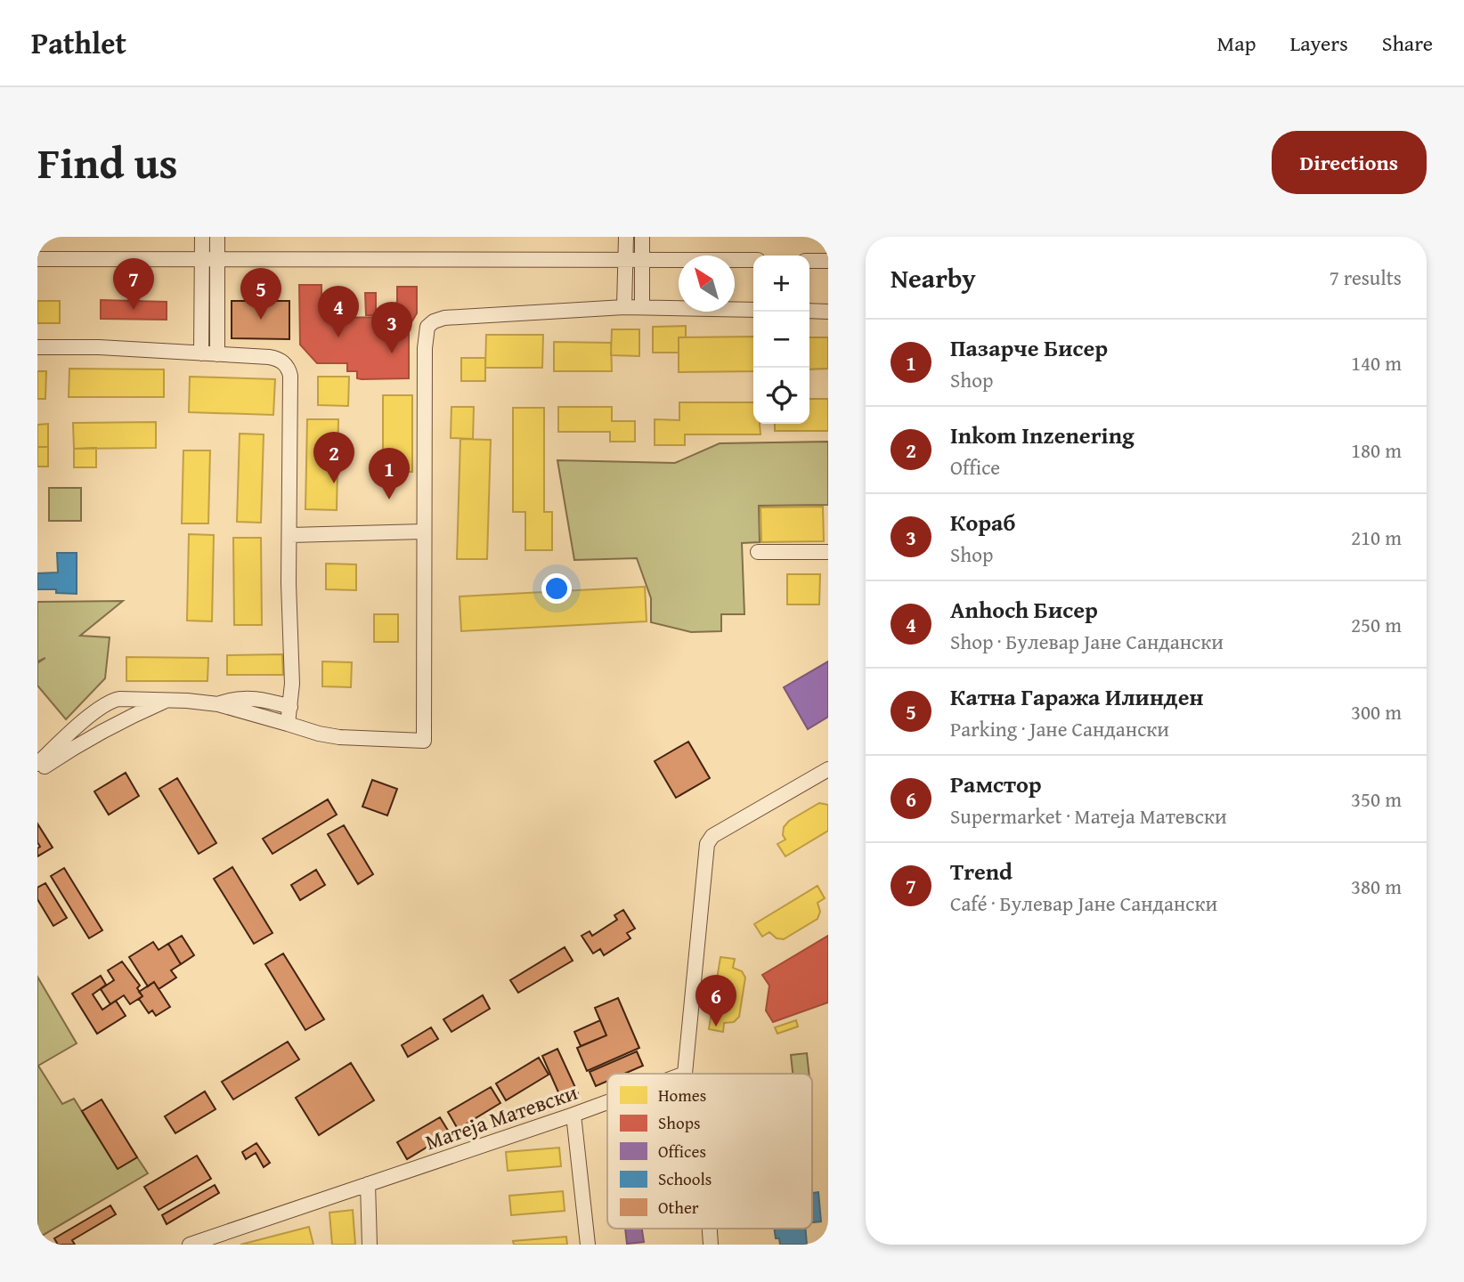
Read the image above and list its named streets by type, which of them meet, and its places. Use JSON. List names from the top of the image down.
{
  "streets": {
    "street": ["Матеја Матевски"]
  },
  "legend": [
    "Homes",
    "Shops",
    "Offices",
    "Schools",
    "Other"
  ],
  "north": "top left",
  "page": {
    "header": "Pathlet",
    "nav": ["Map", "Layers", "Share"],
    "title": "Find us",
    "buttons": "Directions",
    "heading": ["Nearby", "7 results"],
    "map_buttons": ["+", "−"],
    "pins": [
      "7",
      "5",
      "4",
      "3",
      "2",
      "1",
      "6"
    ],
    "list": [
      {
        "mark": "1",
        "name": "Пазарче Бисер",
        "note": "Shop",
        "value": "140 m"
      },
      {
        "mark": "2",
        "name": "Inkom Inzenering",
        "note": "Office",
        "value": "180 m"
      },
      {
        "mark": "3",
        "name": "Кораб",
        "note": "Shop",
        "value": "210 m"
      },
      {
        "mark": "4",
        "name": "Anhoch Бисер",
        "note": "Shop · Булевар Јане Сандански",
        "value": "250 m"
      },
      {
        "mark": "5",
        "name": "Катна Гаража Илинден",
        "note": "Parking · Јане Сандански",
        "value": "300 m"
      },
      {
        "mark": "6",
        "name": "Рамстор",
        "note": "Supermarket · Матеја Матевски",
        "value": "350 m"
      },
      {
        "mark": "7",
        "name": "Trend",
        "note": "Café · Булевар Јане Сандански",
        "value": "380 m"
      }
    ]
  }
}
